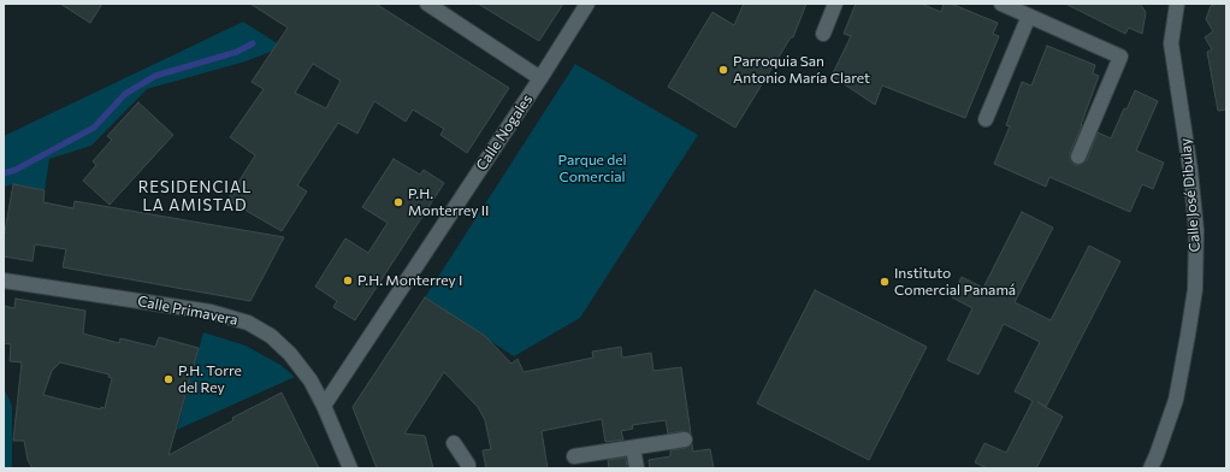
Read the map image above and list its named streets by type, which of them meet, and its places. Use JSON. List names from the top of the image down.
{
  "streets": {
    "street": ["Calle Nogales", "Calle José Dibulay", "Calle Primavera"]
  },
  "crossings": [
    ["Calle Nogales", "Calle Primavera"]
  ],
  "districts": ["RESIDENCIAL LA AMISTAD"],
  "parks": ["Parque del Comercial"],
  "places": [
    "Parroquia San Antonio María Claret",
    "P.H. Monterrey II",
    "P.H. Monterrey I",
    "Instituto Comercial Panamá",
    "P.H. Torre del Rey"
  ]
}
